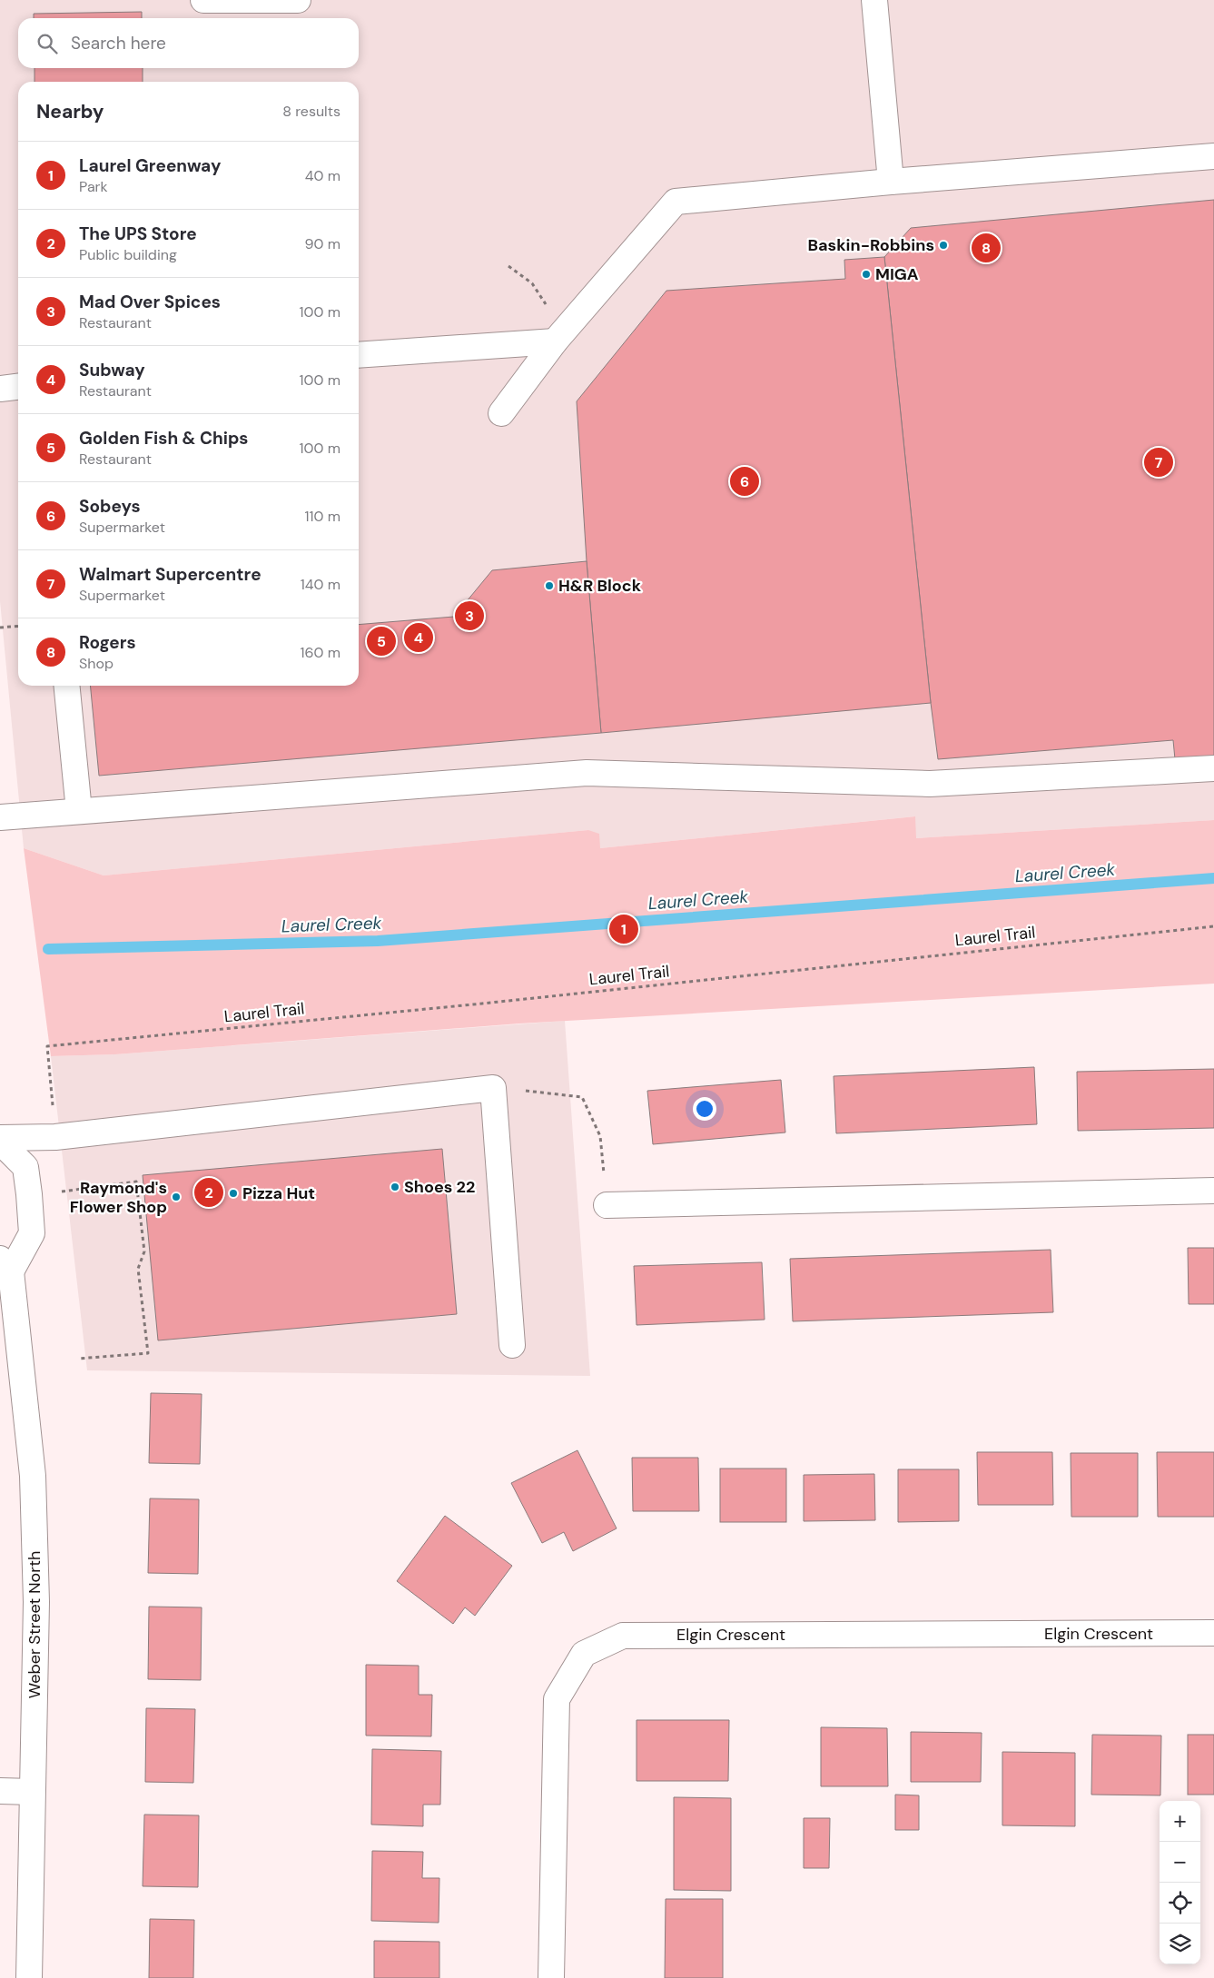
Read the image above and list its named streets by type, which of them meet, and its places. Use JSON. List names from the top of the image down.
{
  "streets": {
    "street": ["Weber Street North", "Elgin Crescent"],
    "path": ["Laurel Trail"]
  },
  "water": ["Laurel Creek"],
  "places": [
    "Baskin-Robbins",
    "MIGA",
    "H&R Block",
    "Shoes 22",
    "Pizza Hut",
    "Raymond's Flower Shop"
  ],
  "page": {
    "search": "Search here",
    "heading": ["Nearby", "8 results"],
    "list": [
      {
        "mark": "1",
        "name": "Laurel Greenway",
        "note": "Park",
        "value": "40 m"
      },
      {
        "mark": "2",
        "name": "The UPS Store",
        "note": "Public building",
        "value": "90 m"
      },
      {
        "mark": "3",
        "name": "Mad Over Spices",
        "note": "Restaurant",
        "value": "100 m"
      },
      {
        "mark": "4",
        "name": "Subway",
        "note": "Restaurant",
        "value": "100 m"
      },
      {
        "mark": "5",
        "name": "Golden Fish & Chips",
        "note": "Restaurant",
        "value": "100 m"
      },
      {
        "mark": "6",
        "name": "Sobeys",
        "note": "Supermarket",
        "value": "110 m"
      },
      {
        "mark": "7",
        "name": "Walmart Supercentre",
        "note": "Supermarket",
        "value": "140 m"
      },
      {
        "mark": "8",
        "name": "Rogers",
        "note": "Shop",
        "value": "160 m"
      }
    ],
    "pins": [
      "8",
      "7",
      "6",
      "3",
      "4",
      "5",
      "1",
      "2"
    ],
    "map_buttons": ["+", "−"]
  }
}
